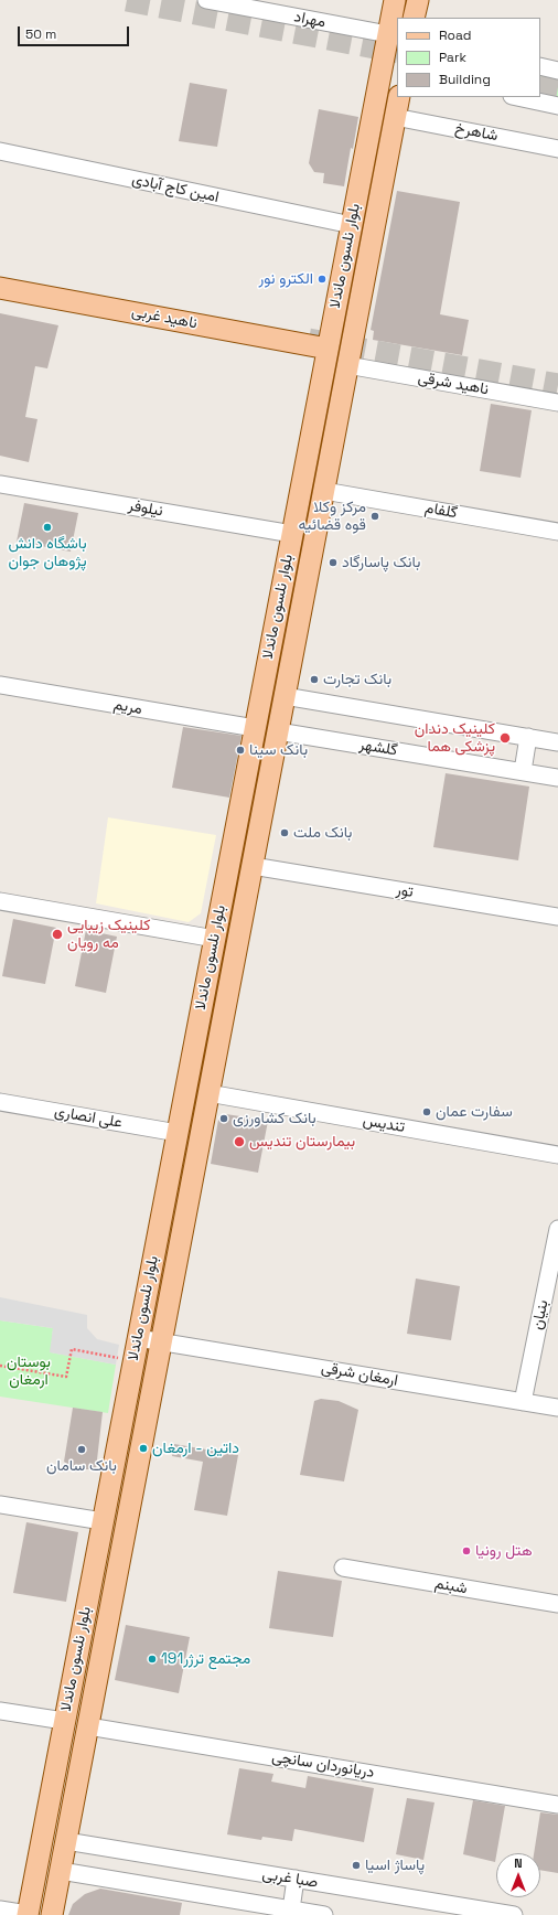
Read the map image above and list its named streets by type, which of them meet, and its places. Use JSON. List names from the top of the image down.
{
  "streets": {
    "main road": ["بلوار نلسون ماندلا", "ناهید غربی"],
    "street": [
      "مهراد",
      "شاهرخ",
      "امین کاج آبادی",
      "ناهید شرقی",
      "نیلوفر",
      "گلفام",
      "مریم",
      "گلشهر",
      "تور",
      "علی انصاری",
      "تندیس",
      "بنیان",
      "ارمغان شرقی",
      "شبنم",
      "دریانوردان سانچی",
      "صبا غربی"
    ]
  },
  "crossings": [
    ["مهراد", "بلوار نلسون ماندلا"],
    ["شاهرخ", "بلوار نلسون ماندلا"],
    ["امین کاج آبادی", "بلوار نلسون ماندلا"],
    ["بلوار نلسون ماندلا", "ناهید غربی"],
    ["بلوار نلسون ماندلا", "ناهید شرقی"],
    ["بلوار نلسون ماندلا", "نیلوفر"],
    ["بلوار نلسون ماندلا", "گلفام"],
    ["بلوار نلسون ماندلا", "مریم"],
    ["بلوار نلسون ماندلا", "گلشهر"],
    ["بلوار نلسون ماندلا", "تور"],
    ["بلوار نلسون ماندلا", "علی انصاری"],
    ["بلوار نلسون ماندلا", "تندیس"],
    ["بلوار نلسون ماندلا", "ارمغان شرقی"],
    ["بلوار نلسون ماندلا", "دریانوردان سانچی"],
    ["بلوار نلسون ماندلا", "صبا غربی"],
    ["بنیان", "ارمغان شرقی"]
  ],
  "parks": ["بوستان ارمغان"],
  "places": [
    "الكترو نور",
    "مرکز وکلا قوه قضائیه",
    "باشگاه دانش پژوهان جوان",
    "بانک پاسارگاد",
    "بانک تجارت",
    "کلینیک دندان پزشکی هما",
    "بانک سینا",
    "بانک ملت",
    "کلینیک زیبایی مه رویان",
    "سفارت عمان",
    "بانک کشاورزی",
    "بیمارستان تندیس",
    "داتین - ارمغان",
    "بانک سامان",
    "هتل رونیا",
    "مجتمع ترژر191",
    "پاساژ اسیا"
  ],
  "legend": ["Road", "Park", "Building"],
  "scale_bar": "50 m",
  "north": "top"
}
